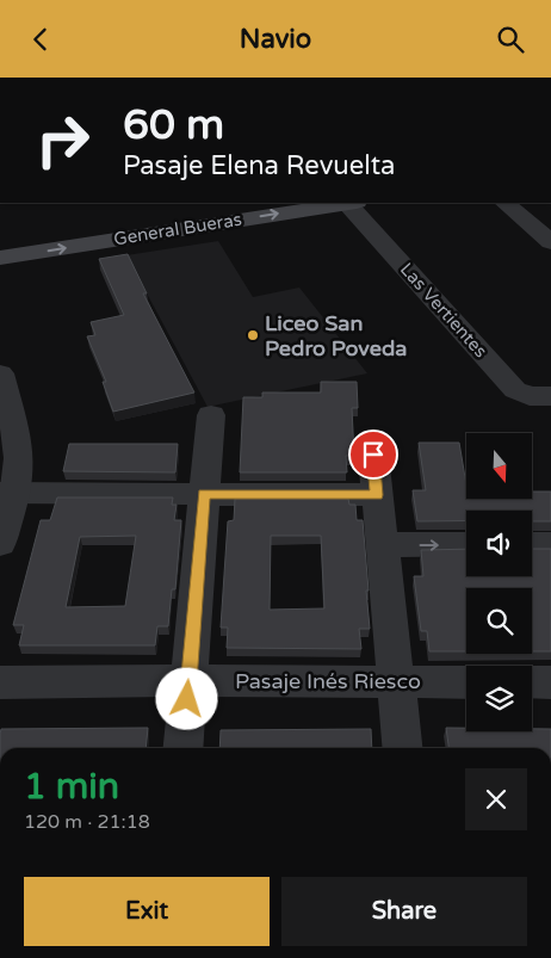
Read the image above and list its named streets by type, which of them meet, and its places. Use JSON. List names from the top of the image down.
{
  "streets": {
    "main road": ["General Bueras"],
    "street": ["Las Vertientes", "Pasaje Inés Riesco"]
  },
  "one_way": ["General Bueras"],
  "places": ["Liceo San Pedro Poveda"],
  "north": "bottom",
  "page": {
    "header": "Navio",
    "turn": ["60 m", "Pasaje Elena Revuelta"],
    "heading": ["1 min", "120 m · 21:18"],
    "buttons": ["Exit", "Share"]
  }
}
